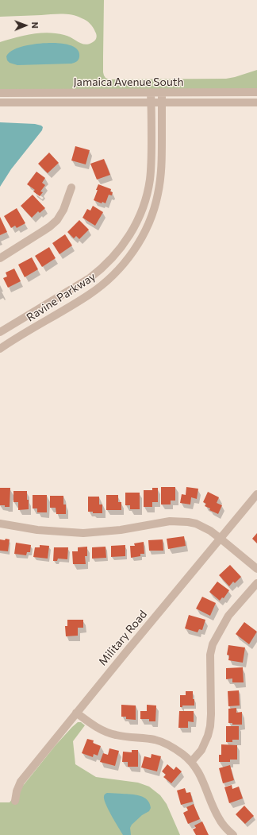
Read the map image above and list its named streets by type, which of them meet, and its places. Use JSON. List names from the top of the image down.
{
  "streets": {
    "street": ["Jamaica Avenue South", "Ravine Parkway", "Military Road"]
  },
  "crossings": [
    ["Jamaica Avenue South", "Ravine Parkway"]
  ],
  "north": "right"
}
